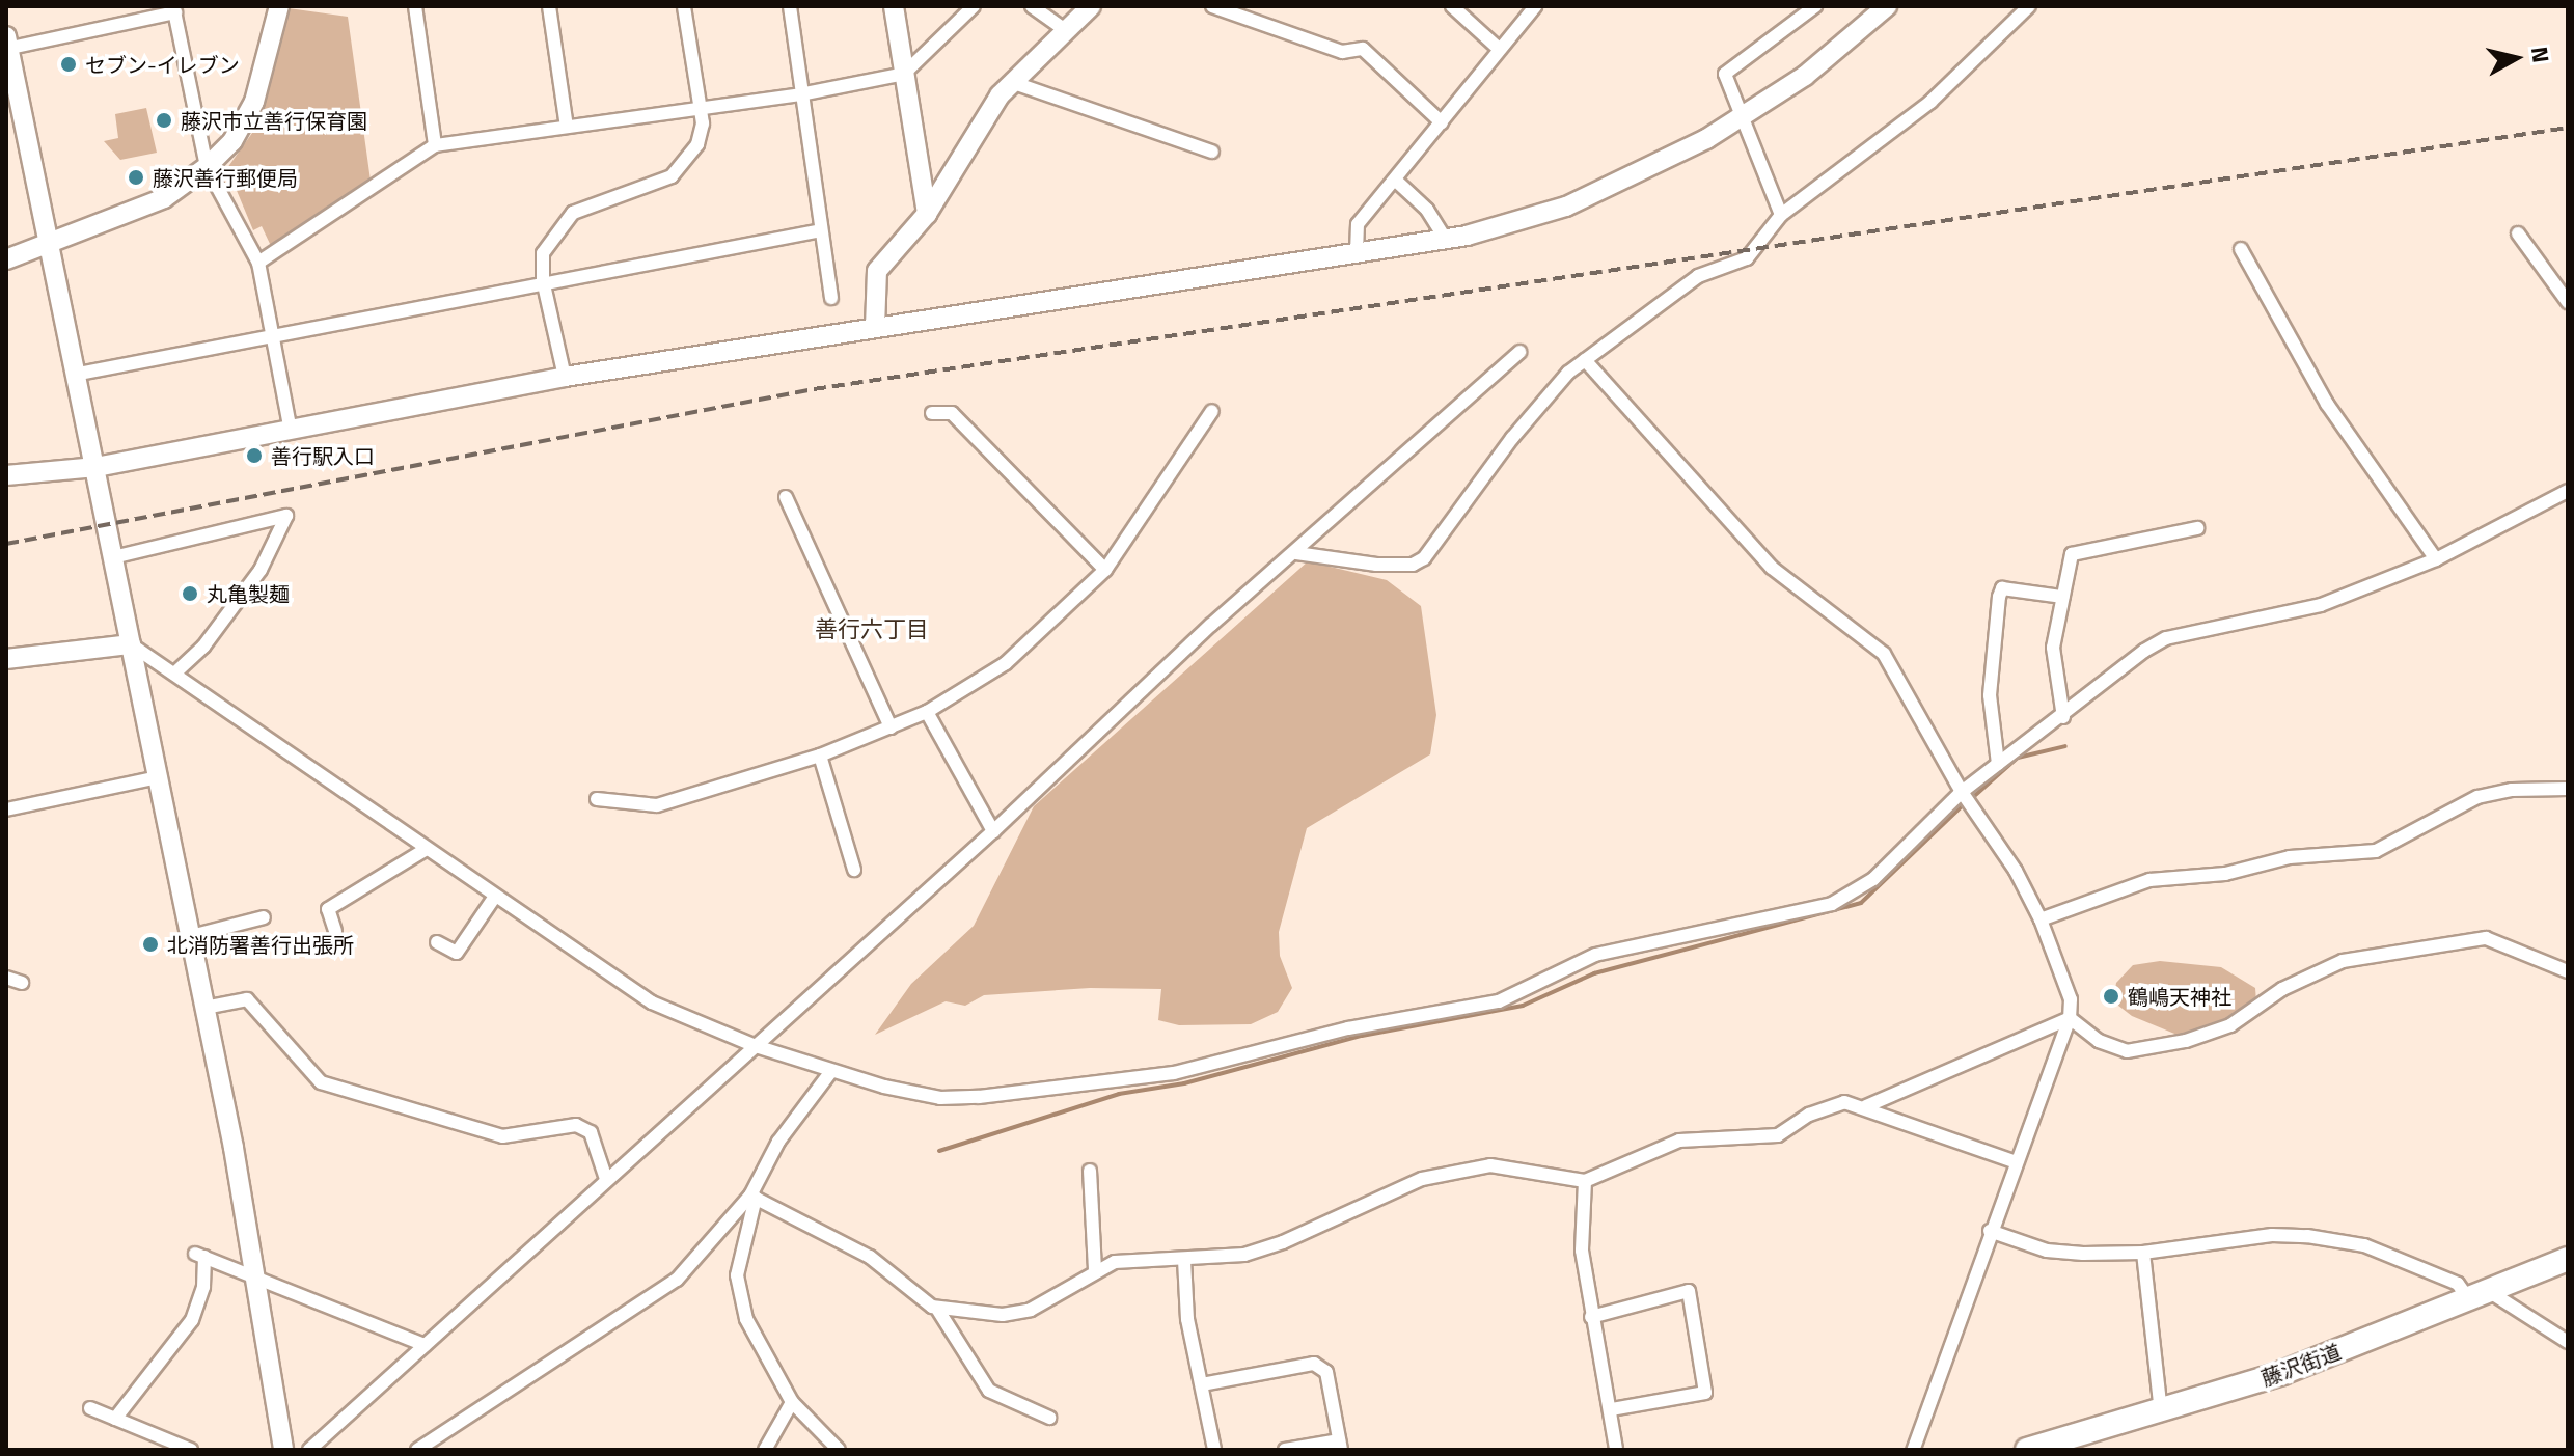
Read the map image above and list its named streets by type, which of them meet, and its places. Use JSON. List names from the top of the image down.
{
  "streets": {
    "highway": ["藤沢街道"]
  },
  "districts": ["善行六丁目"],
  "places": [
    "セブン-イレブン",
    "藤沢市立善行保育園",
    "藤沢善行郵便局",
    "善行駅入口",
    "丸亀製麺",
    "北消防署善行出張所",
    "鶴嶋天神社"
  ],
  "north": "right"
}
